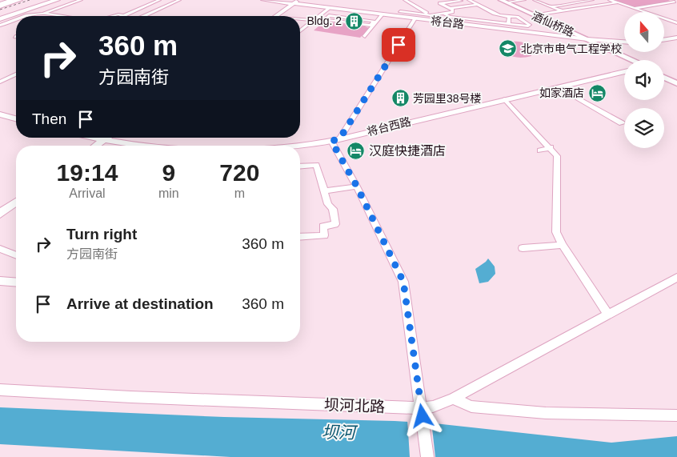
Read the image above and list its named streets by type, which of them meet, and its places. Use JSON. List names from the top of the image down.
{
  "streets": {
    "main road": ["将台路", "酒仙桥路", "将台西路"],
    "street": ["坝河北路"]
  },
  "crossings": [
    ["将台路", "酒仙桥路"]
  ],
  "water": ["坝河"],
  "places": {
    "building": ["Bldg. 2", "芳园里38号楼"],
    "school or university": ["北京市电气工程学校"],
    "hotel": ["如家酒店", "汉庭快捷酒店"]
  },
  "north": "top",
  "page": {
    "turn": ["360 m", "方园南街"],
    "then": "Then",
    "eta": [
      "19:14",
      "Arrival",
      "9",
      "min",
      "720",
      "m"
    ],
    "list": [
      {
        "name": "Turn right",
        "note": "方园南街",
        "value": "360 m"
      },
      {
        "name": "Arrive at destination",
        "value": "360 m"
      }
    ]
  }
}
